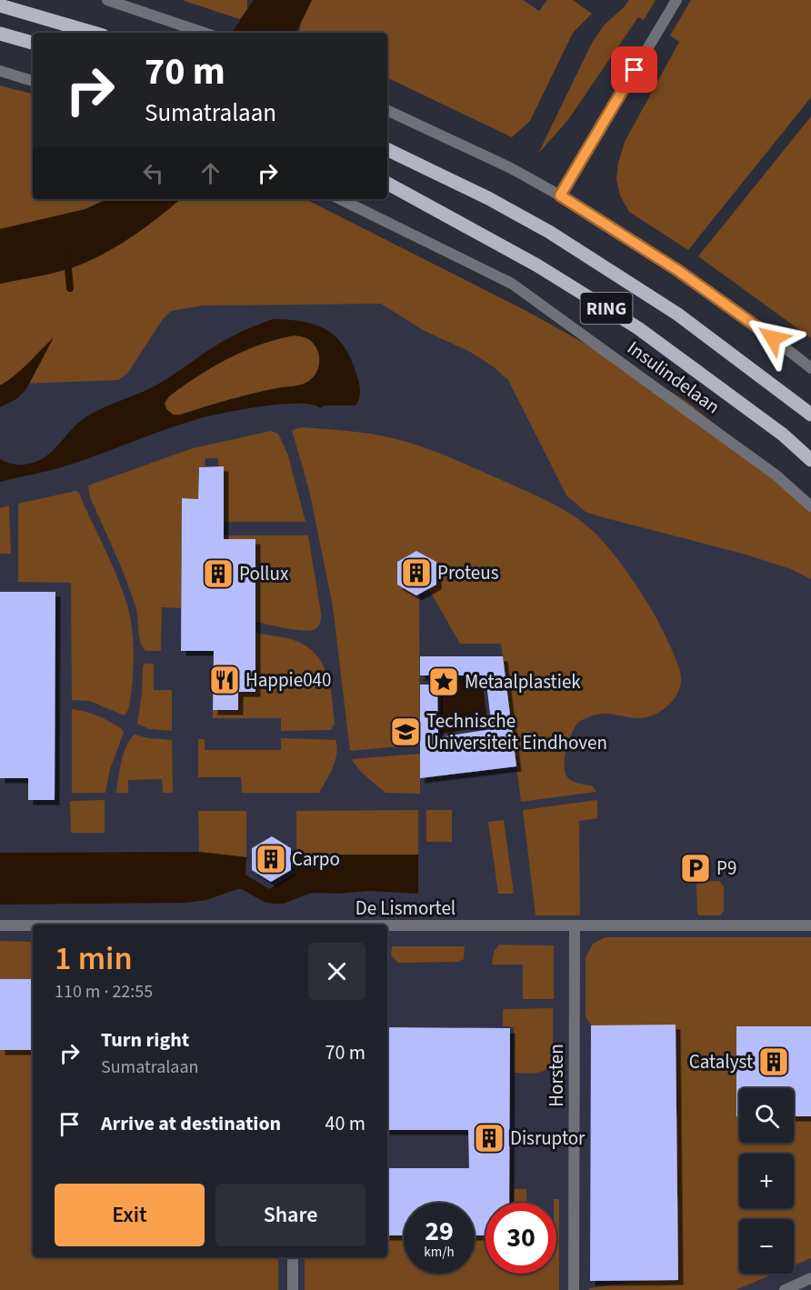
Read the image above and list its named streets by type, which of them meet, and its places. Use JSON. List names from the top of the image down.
{
  "streets": {
    "main road": ["RING", "Insulindelaan"],
    "street": ["De Lismortel", "Horsten"]
  },
  "crossings": [
    ["De Lismortel", "Horsten"]
  ],
  "places": {
    "building": [
      "Proteus",
      "Pollux",
      "Carpo",
      "Catalyst",
      "Disruptor"
    ],
    "restaurant": ["Happie040"],
    "place": ["Metaalplastiek"],
    "school or university": ["Technische Universiteit Eindhoven"],
    "parking": ["P9"]
  },
  "page": {
    "turn": ["70 m", "Sumatralaan"],
    "heading": ["1 min", "110 m · 22:55"],
    "list": [
      {
        "name": "Turn right",
        "note": "Sumatralaan",
        "value": "70 m"
      },
      {
        "name": "Arrive at destination",
        "value": "40 m"
      }
    ],
    "map_buttons": ["+", "−"],
    "buttons": ["Exit", "Share"],
    "speed": "29 km/h",
    "limit": "30"
  }
}
